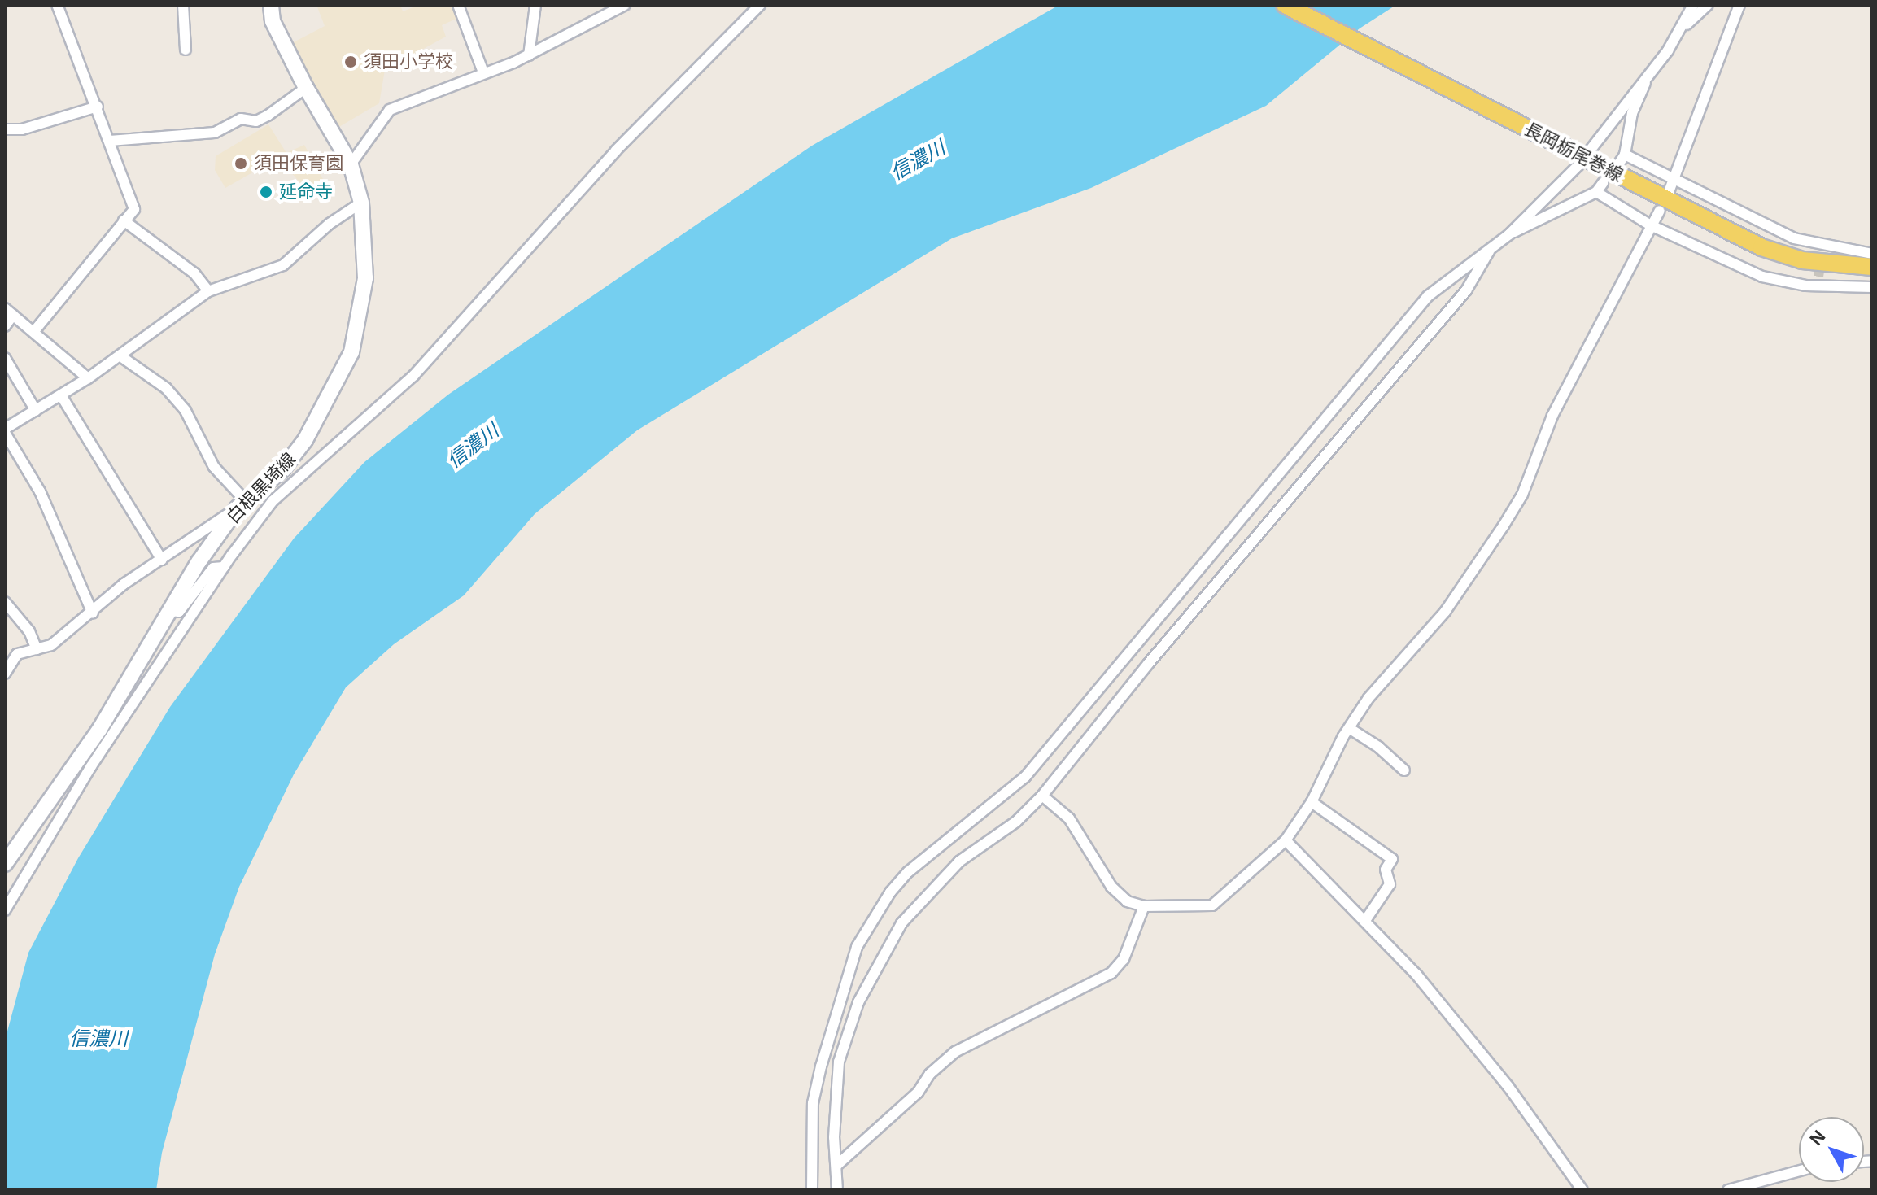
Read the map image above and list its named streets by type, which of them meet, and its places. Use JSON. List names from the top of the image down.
{
  "streets": {
    "main road": ["長岡栃尾巻線", "白根黒埼線"]
  },
  "water": ["信濃川"],
  "places": ["須田小学校", "須田保育園", "延命寺"],
  "north": "top left"
}
